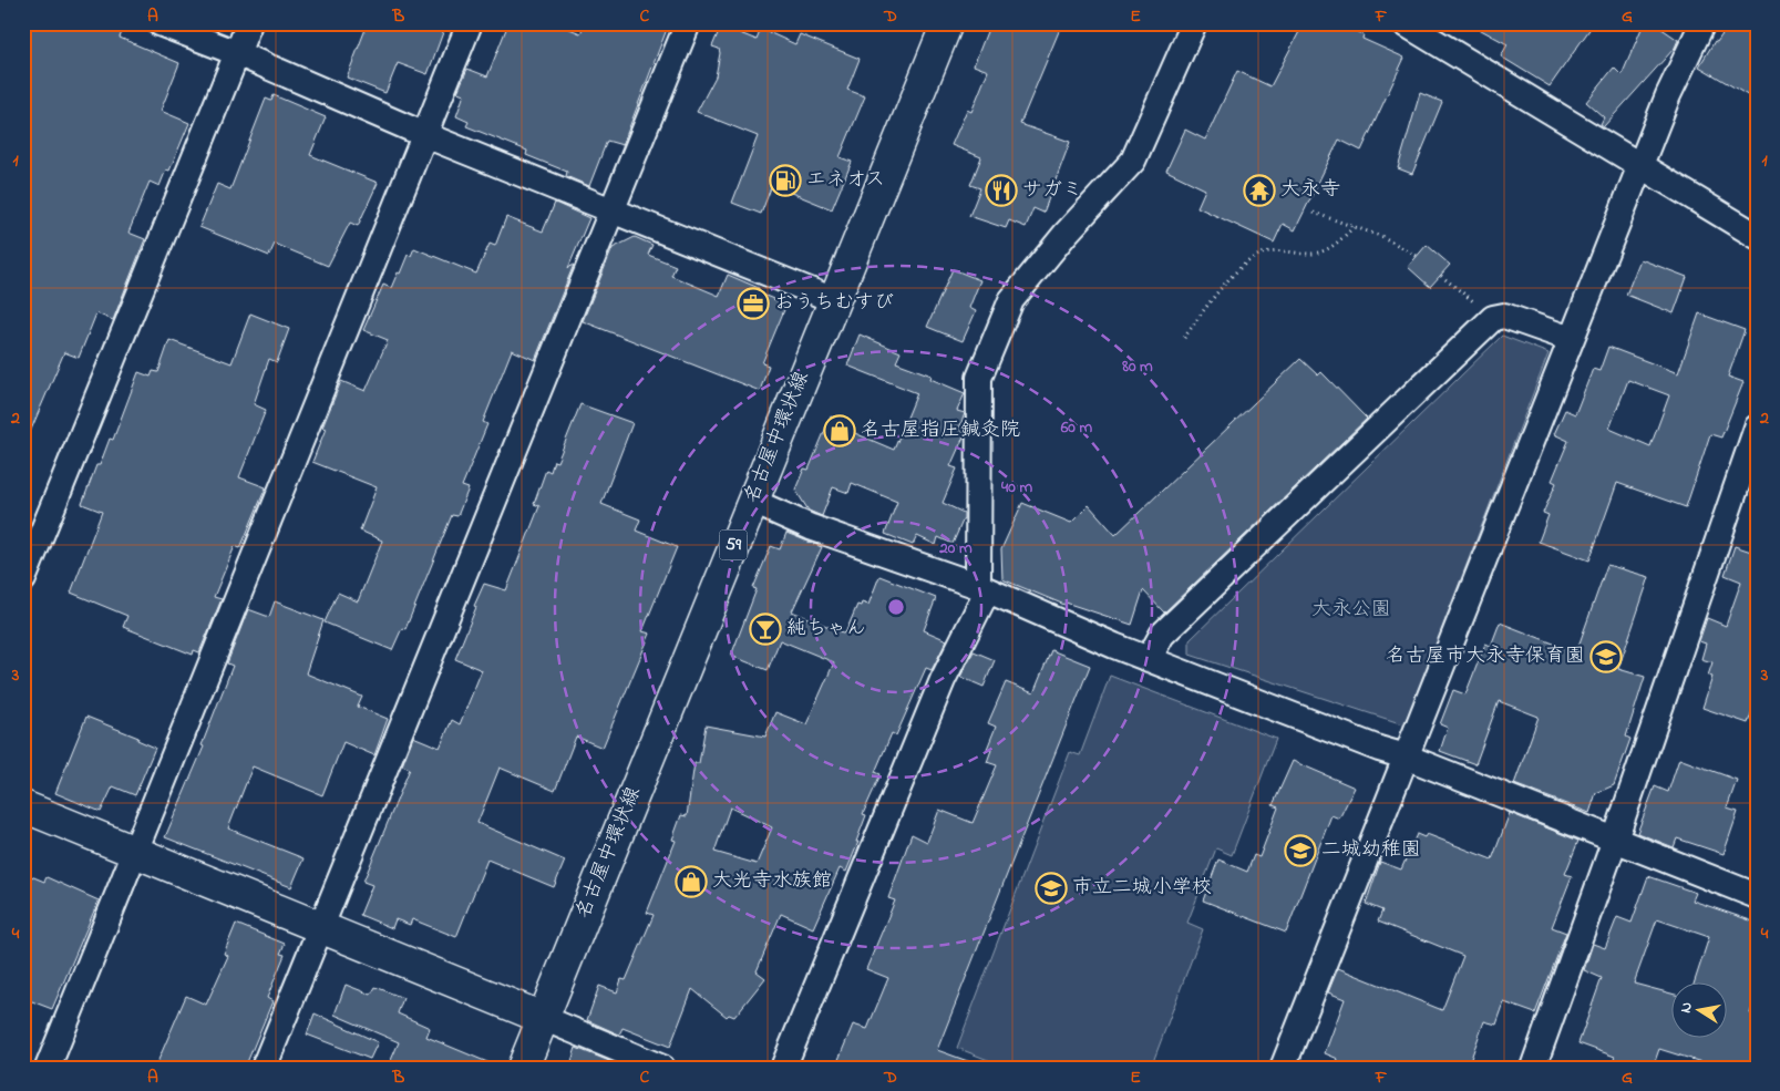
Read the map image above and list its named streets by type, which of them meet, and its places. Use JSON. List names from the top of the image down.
{
  "streets": {
    "main road": ["名古屋中環状線", "59"]
  },
  "parks": ["大永公園"],
  "places": {
    "fuel station": ["エネオス"],
    "restaurant": ["サガミ"],
    "temple": ["大永寺"],
    "office": ["おうちむすび"],
    "shop": ["名古屋指圧鍼灸院", "大光寺水族館"],
    "bar": ["純ちゃん"],
    "school or university": ["名古屋市大永寺保育園", "二城幼稚園", "市立二城小学校"]
  },
  "north": "left",
  "grid": {
    "columns": [
      "A",
      "B",
      "C",
      "D",
      "E",
      "F",
      "G"
    ],
    "rows": [
      "1",
      "2",
      "3",
      "4"
    ]
  },
  "rings": [
    "80 m",
    "60 m",
    "40 m",
    "20 m"
  ]
}
